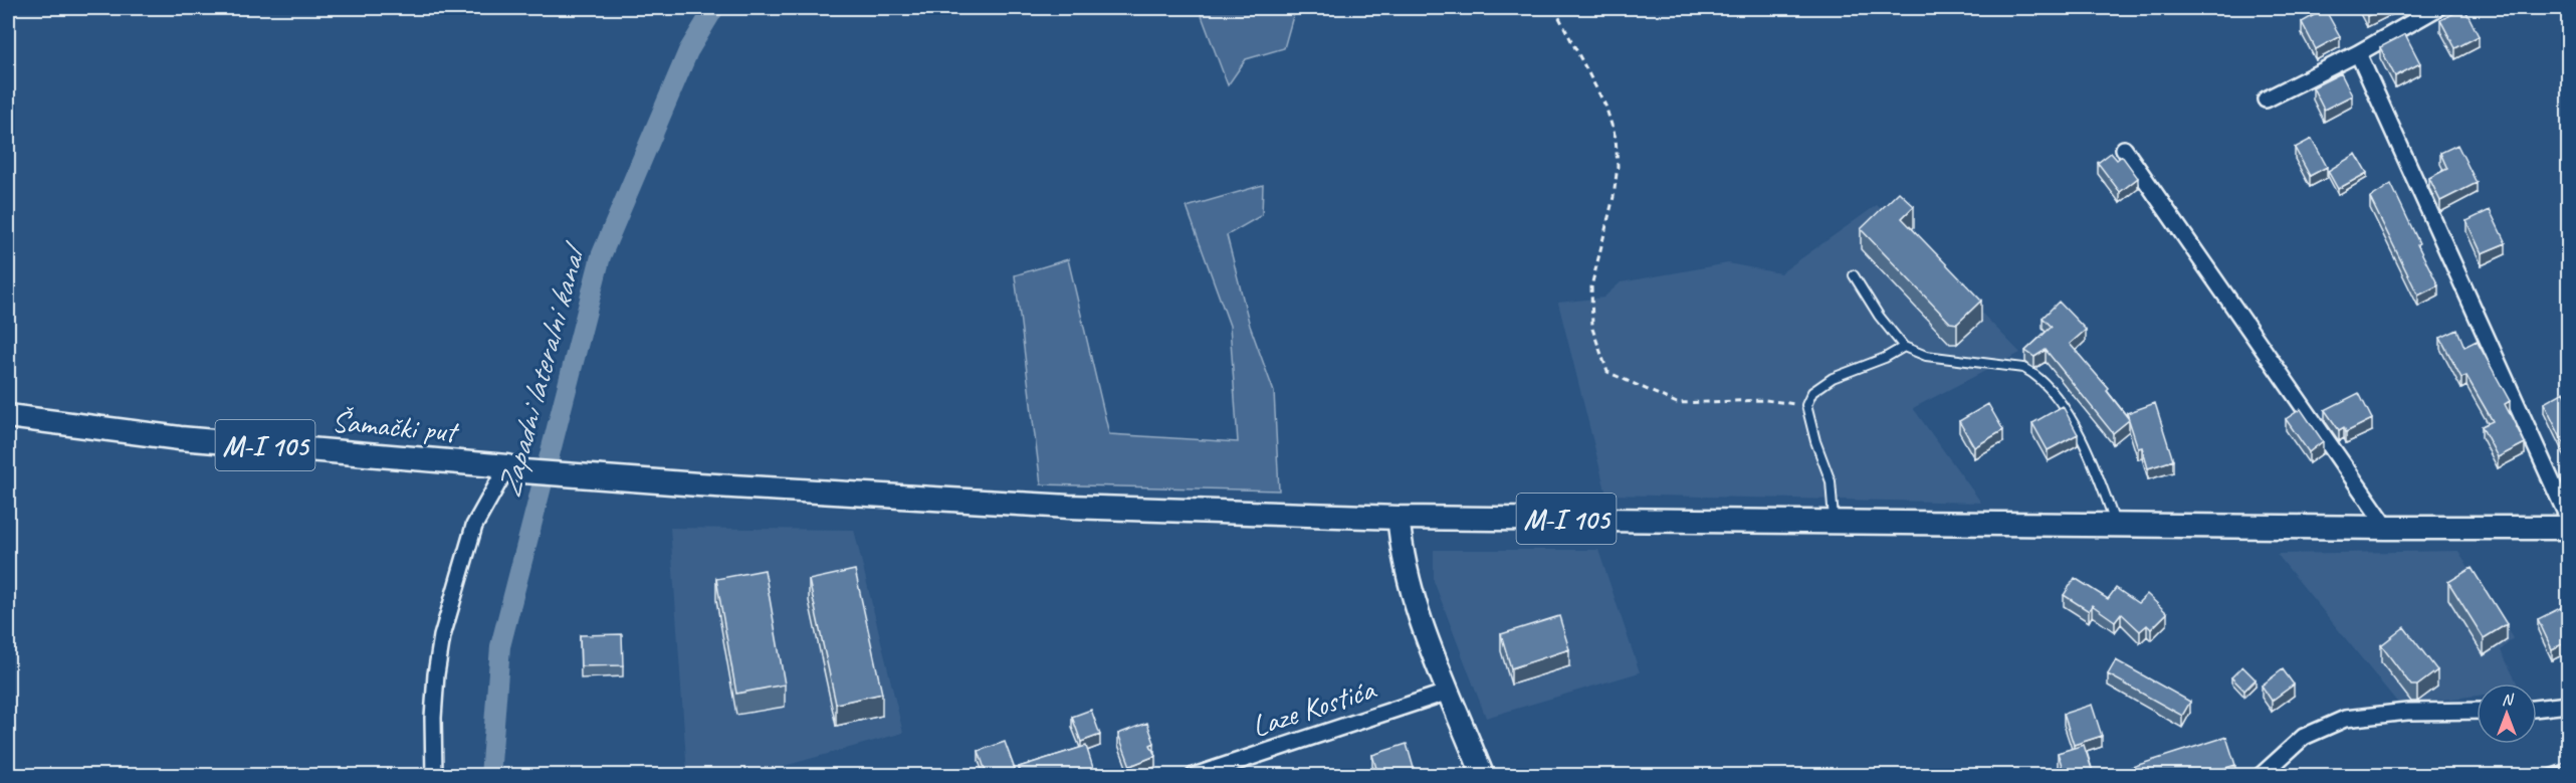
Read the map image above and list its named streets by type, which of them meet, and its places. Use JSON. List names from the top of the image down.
{
  "streets": {
    "main road": ["Šamački put", "M-I 105"],
    "street": ["Laze Kostića"]
  },
  "crossings": [
    ["Šamački put", "M-I 105"]
  ],
  "water": ["Zapadni lateralni kanal"],
  "north": "top"
}
